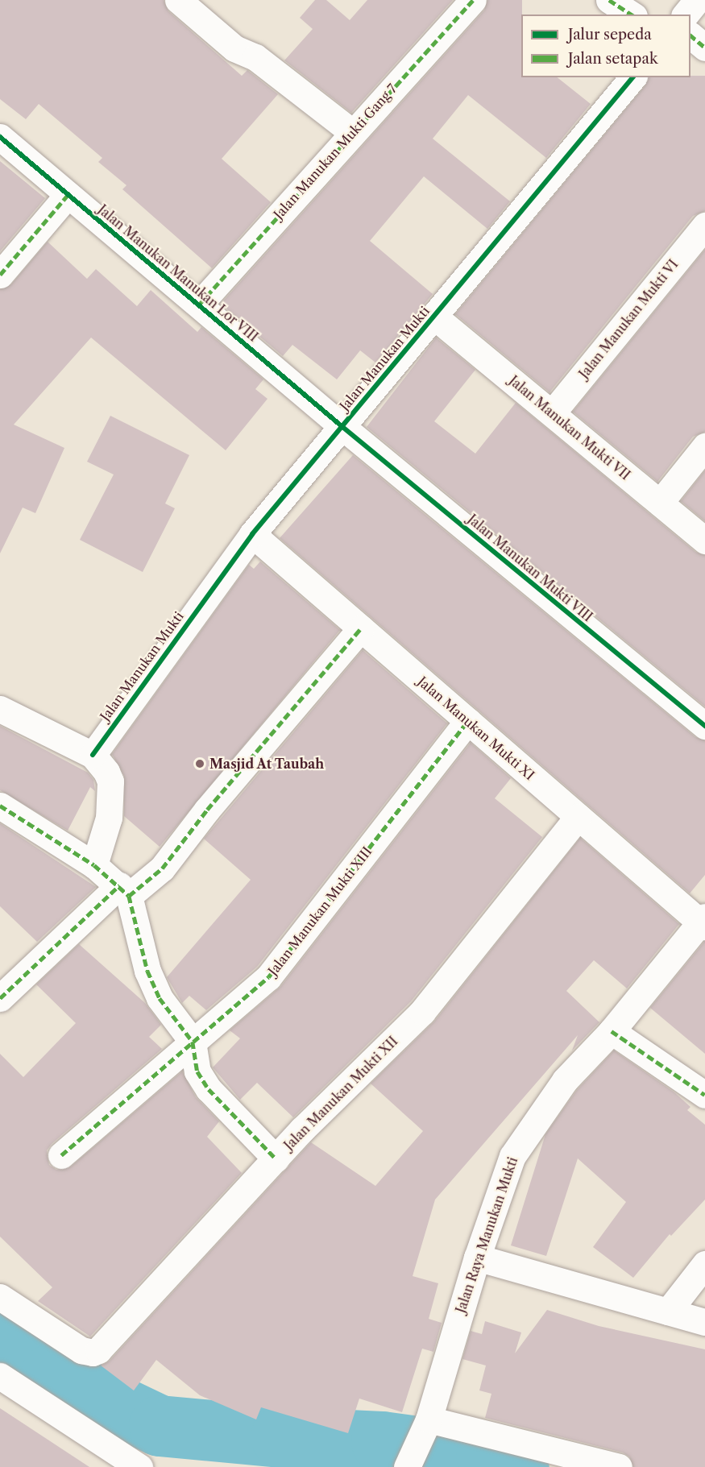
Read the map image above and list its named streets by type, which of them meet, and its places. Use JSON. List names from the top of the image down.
{
  "streets": {
    "street": [
      "Jalan Manukan Mukti Gang 7",
      "Jalan Manukan Manukan Lor VIII",
      "Jalan Manukan Mukti VI",
      "Jalan Manukan Mukti",
      "Jalan Manukan Mukti VII",
      "Jalan Manukan Mukti VIII",
      "Jalan Manukan Mukti XI",
      "Jalan Manukan Mukti XIII",
      "Jalan Manukan Mukti XII",
      "Jalan Raya Manukan Mukti"
    ]
  },
  "crossings": [
    ["Jalan Manukan Mukti Gang 7", "Jalan Manukan Manukan Lor VIII"],
    ["Jalan Manukan Manukan Lor VIII", "Jalan Manukan Mukti"],
    ["Jalan Manukan Manukan Lor VIII", "Jalan Manukan Mukti VIII"],
    ["Jalan Manukan Mukti VI", "Jalan Manukan Mukti VII"],
    ["Jalan Manukan Mukti", "Jalan Manukan Mukti VII"],
    ["Jalan Manukan Mukti", "Jalan Manukan Mukti VIII"],
    ["Jalan Manukan Mukti", "Jalan Manukan Mukti XI"],
    ["Jalan Manukan Mukti XI", "Jalan Manukan Mukti XIII"],
    ["Jalan Manukan Mukti XI", "Jalan Manukan Mukti XII"],
    ["Jalan Manukan Mukti XI", "Jalan Raya Manukan Mukti"]
  ],
  "places": ["Masjid At Taubah"],
  "legend": ["Jalur sepeda", "Jalan setapak"]
}
